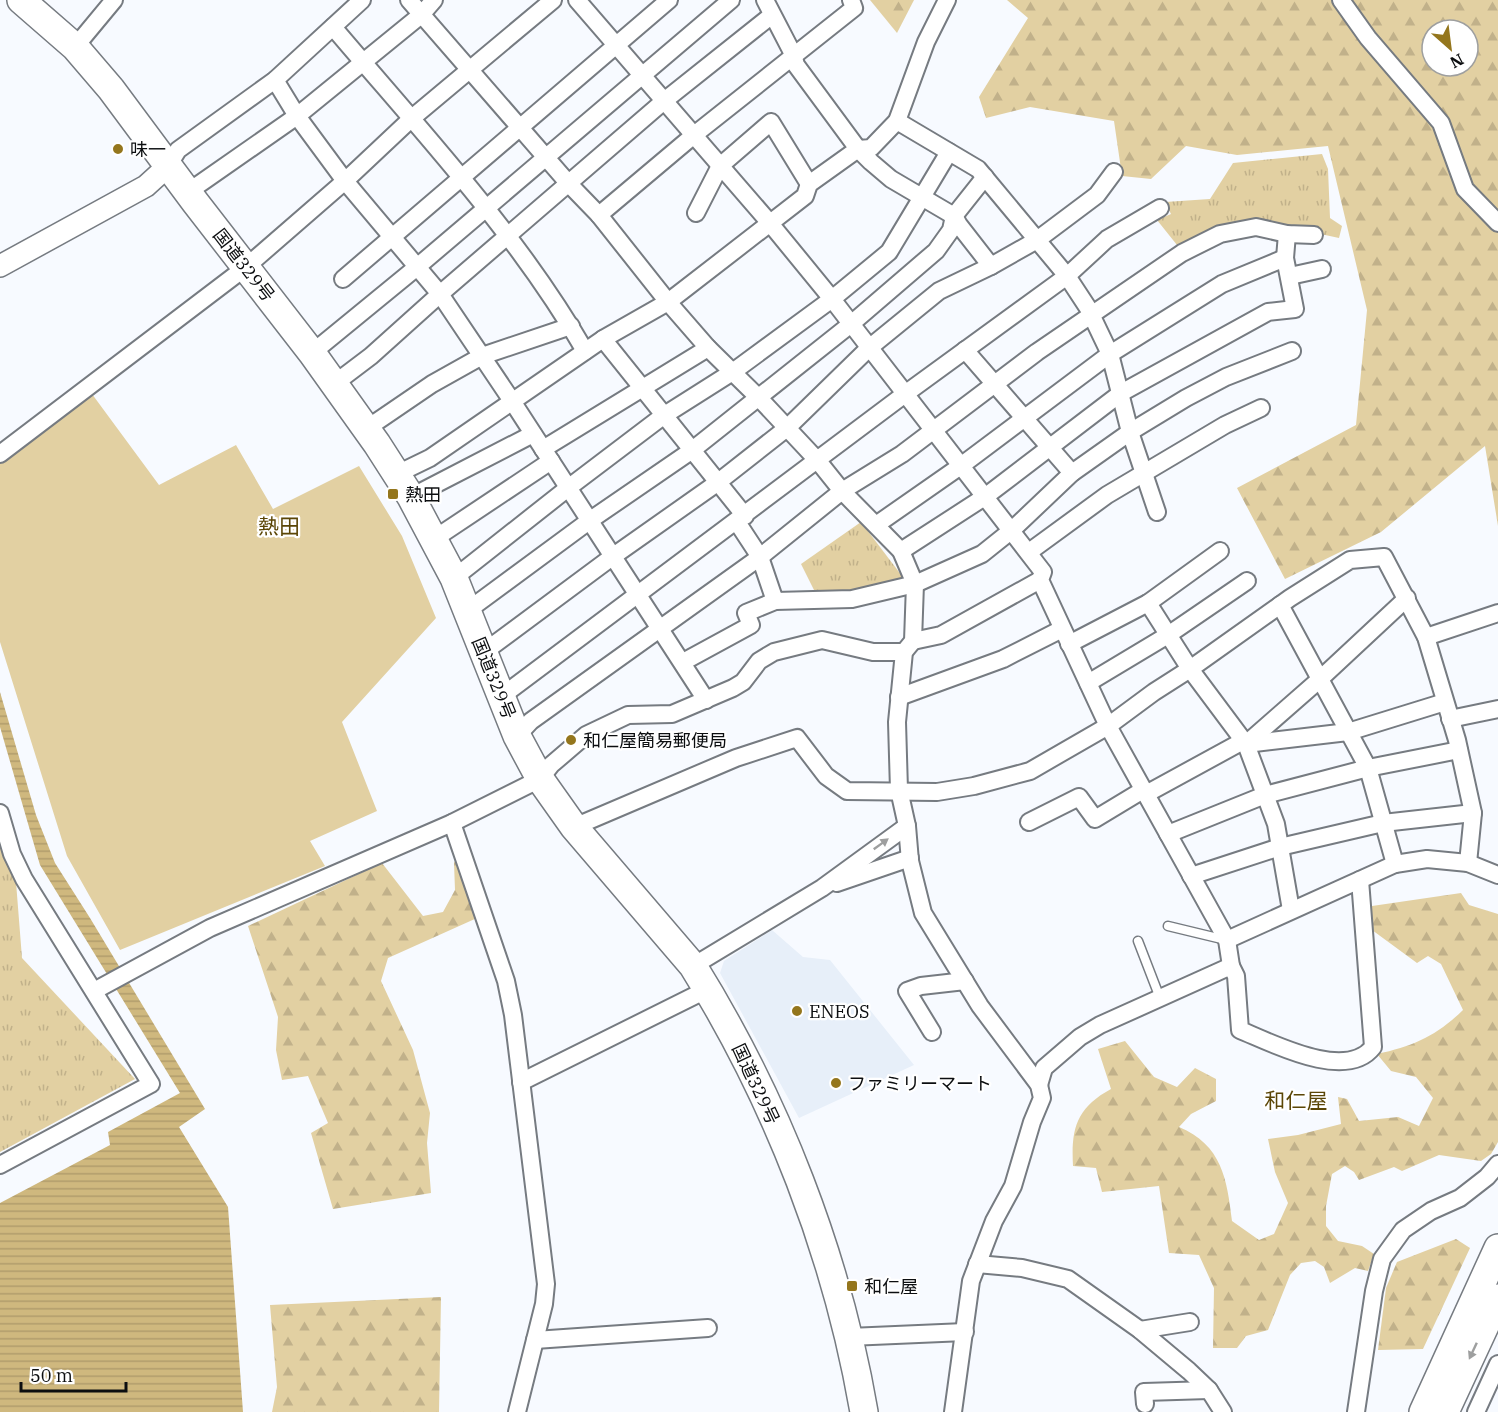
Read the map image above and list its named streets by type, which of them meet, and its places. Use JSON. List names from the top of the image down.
{
  "streets": {
    "main road": ["国道329号"]
  },
  "districts": ["熱田", "和仁屋"],
  "places": {
    "other": [
      "味一",
      "和仁屋簡易郵便局",
      "ENEOS",
      "ファミリーマート"
    ],
    "transit": ["熱田", "和仁屋"]
  },
  "scale_bar": "50 m",
  "north": "bottom right"
}
